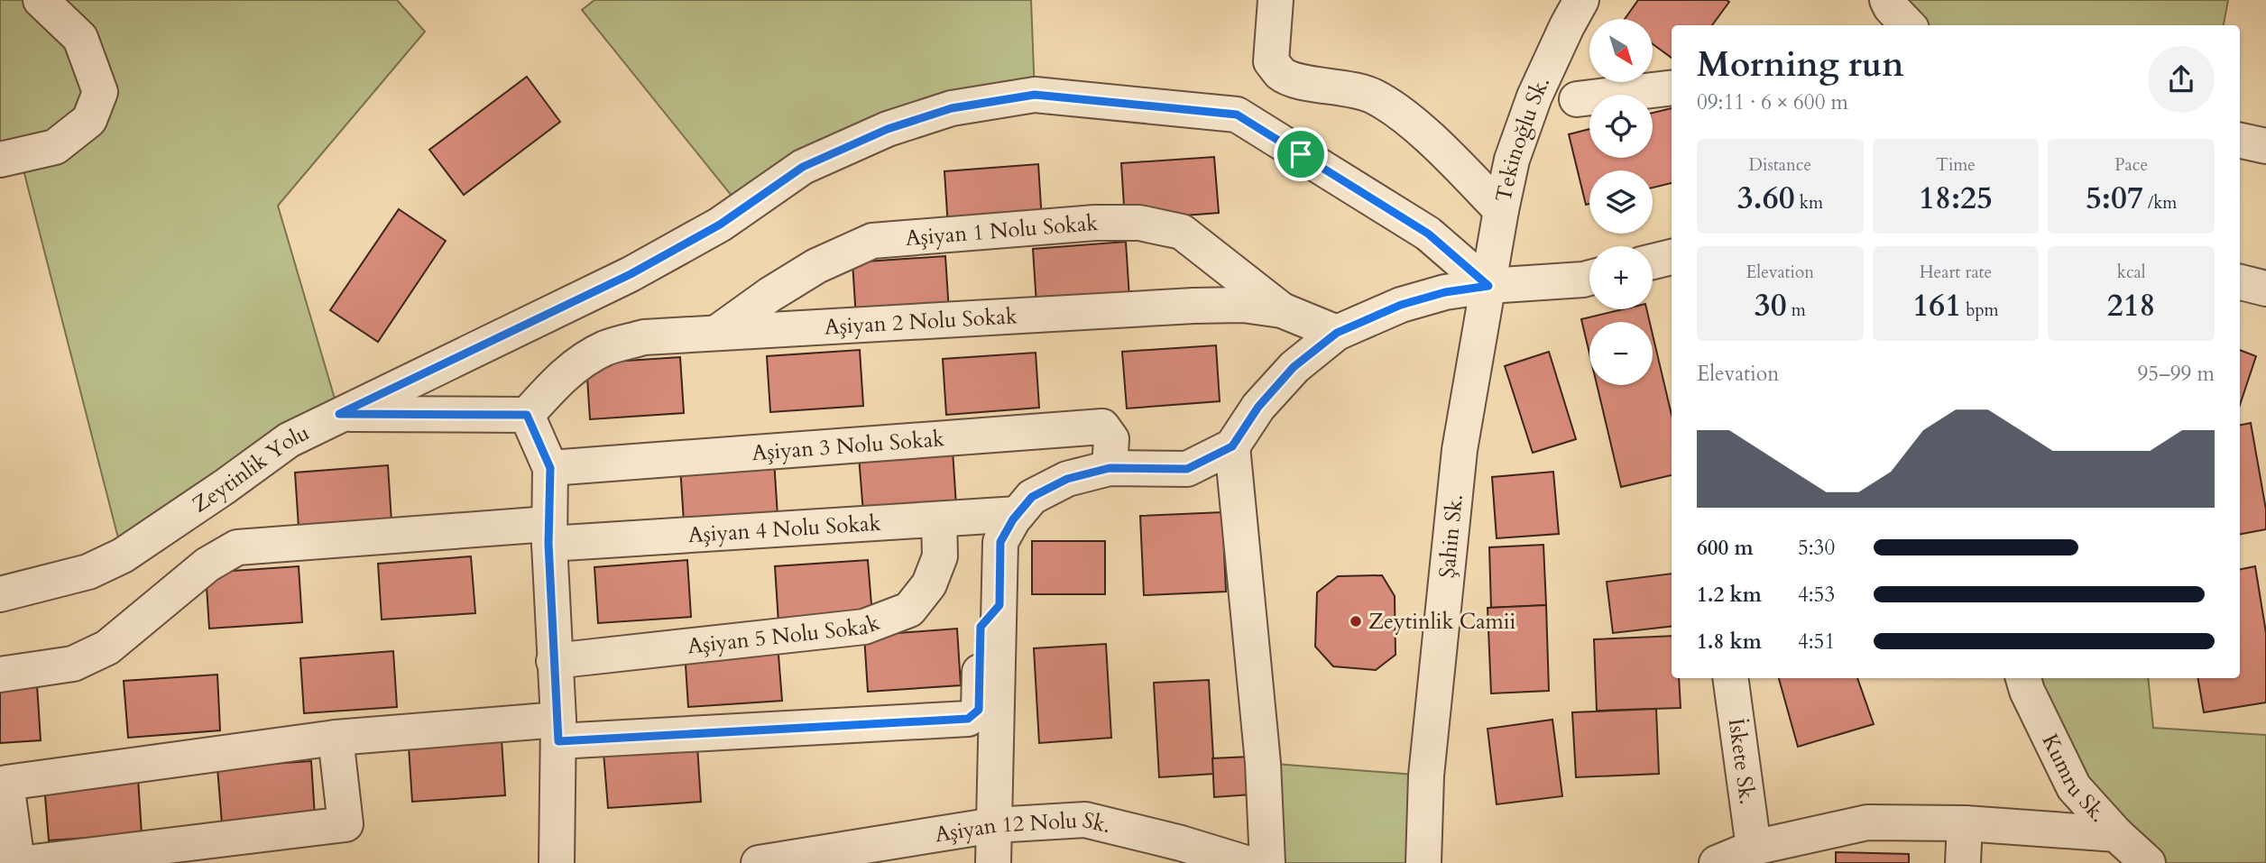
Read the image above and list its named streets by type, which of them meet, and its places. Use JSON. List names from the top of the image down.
{
  "streets": {
    "street": [
      "Tekinoğlu Sk.",
      "Aşiyan 1 Nolu Sokak",
      "Aşiyan 2 Nolu Sokak",
      "Aşiyan 3 Nolu Sokak",
      "Zeytinlik Yolu",
      "Aşiyan 4 Nolu Sokak",
      "Şahin Sk.",
      "Aşiyan 5 Nolu Sokak",
      "İskete Sk.",
      "Kumru Sk.",
      "Aşiyan 12 Nolu Sk."
    ]
  },
  "crossings": [
    ["Tekinoğlu Sk.", "Zeytinlik Yolu"],
    ["Tekinoğlu Sk.", "Şahin Sk."],
    ["Aşiyan 1 Nolu Sokak", "Aşiyan 2 Nolu Sokak"],
    ["Zeytinlik Yolu", "Şahin Sk."],
    ["Aşiyan 4 Nolu Sokak", "Aşiyan 5 Nolu Sokak"]
  ],
  "places": ["Zeytinlik Camii"],
  "north": "bottom right",
  "page": {
    "map_buttons": ["+", "−"],
    "heading": ["Morning run", "09:11 · 6 × 600 m"],
    "stats": [
      ["Distance", "3.60 km"],
      ["Time", "18:25"],
      ["Pace", "5:07 /km"],
      ["Elevation", "30 m"],
      ["Heart rate", "161 bpm"],
      ["kcal", "218"]
    ],
    "chart": ["Elevation", "95–99 m"],
    "list": [
      {
        "name": "600 m",
        "note": "5:30"
      },
      {
        "name": "1.2 km",
        "note": "4:53"
      },
      {
        "name": "1.8 km",
        "note": "4:51"
      }
    ]
  }
}
